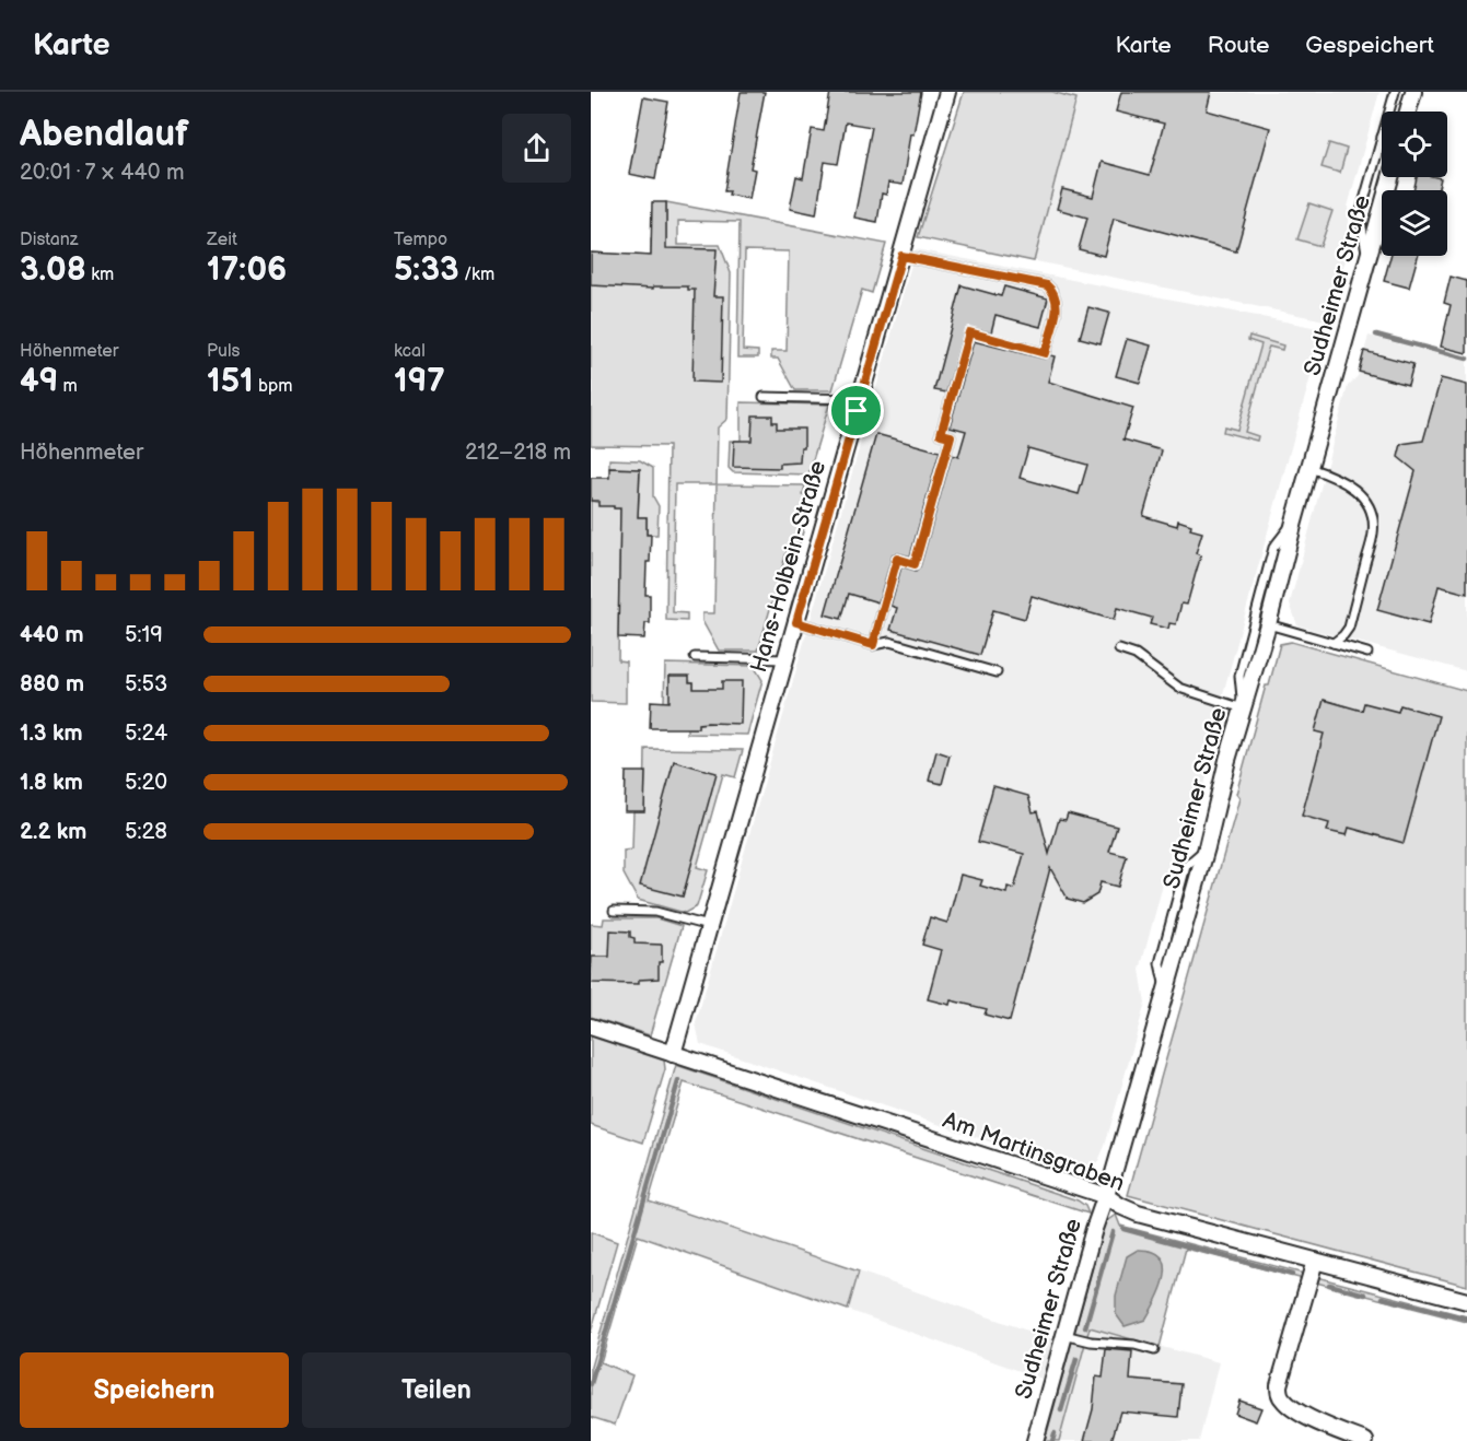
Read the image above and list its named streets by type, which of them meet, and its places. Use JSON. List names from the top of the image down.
{
  "streets": {
    "street": ["Sudheimer Straße", "Hans-Holbein-Straße", "Am Martinsgraben"]
  },
  "crossings": [
    ["Sudheimer Straße", "Am Martinsgraben"],
    ["Hans-Holbein-Straße", "Am Martinsgraben"]
  ],
  "page": {
    "header": "Karte",
    "nav": ["Karte", "Route", "Gespeichert"],
    "heading": ["Abendlauf", "20:01 · 7 × 440 m"],
    "stats": [
      ["Distanz", "3.08 km"],
      ["Zeit", "17:06"],
      ["Tempo", "5:33 /km"],
      ["Höhenmeter", "49 m"],
      ["Puls", "151 bpm"],
      ["kcal", "197"]
    ],
    "chart": ["Höhenmeter", "212–218 m"],
    "list": [
      {
        "name": "440 m",
        "note": "5:19"
      },
      {
        "name": "880 m",
        "note": "5:53"
      },
      {
        "name": "1.3 km",
        "note": "5:24"
      },
      {
        "name": "1.8 km",
        "note": "5:20"
      },
      {
        "name": "2.2 km",
        "note": "5:28"
      }
    ],
    "buttons": ["Speichern", "Teilen"]
  }
}
